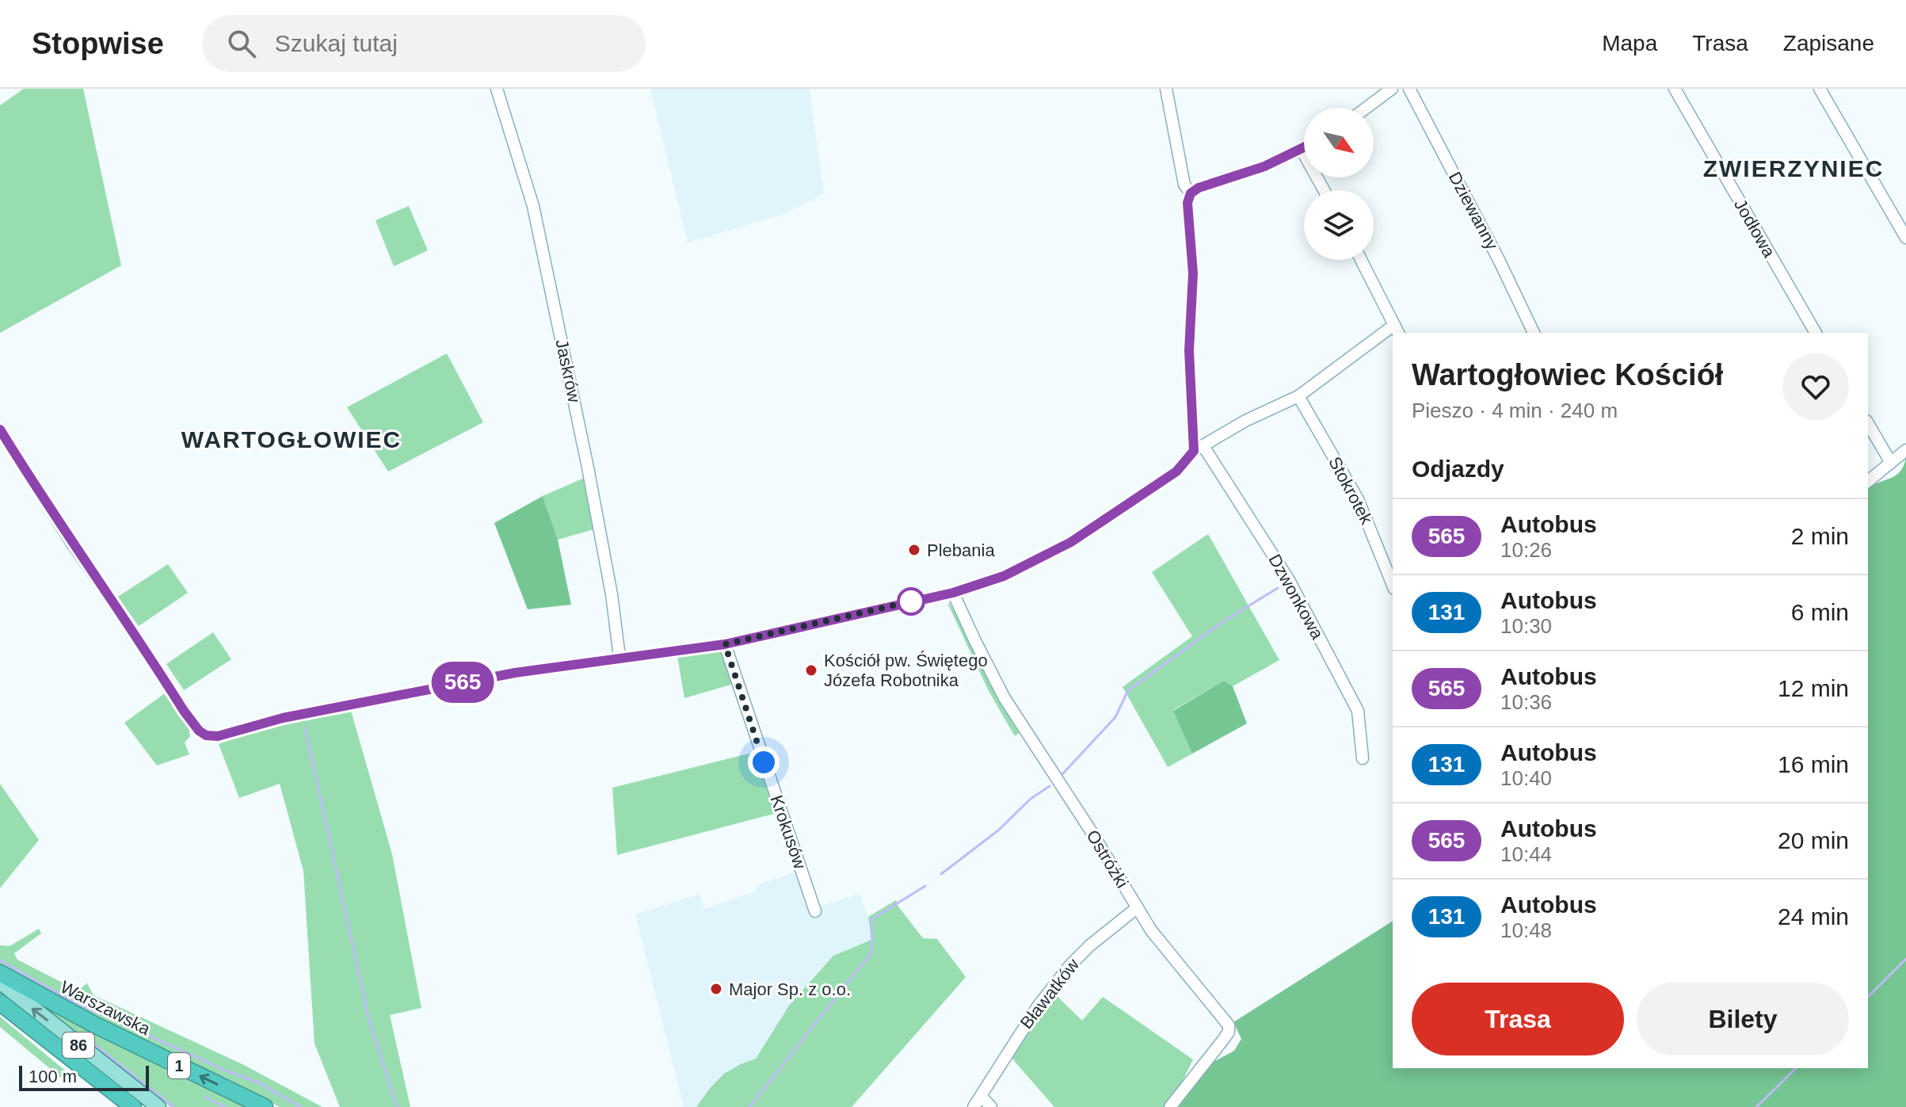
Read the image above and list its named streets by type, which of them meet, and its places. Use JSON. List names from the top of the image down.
{
  "streets": {
    "highway": ["Warszawska", "1"],
    "main road": ["86"],
    "street": [
      "Dziewanny",
      "Jodłowa",
      "Jaskrów",
      "Stokrotek",
      "Dzwonkowa",
      "Krokusów",
      "Ostróżki",
      "Bławatków"
    ]
  },
  "crossings": [
    ["Ostróżki", "Bławatków"]
  ],
  "districts": ["ZWIERZYNIEC", "WARTOGŁOWIEC"],
  "places": ["Plebania", "Kościół pw. Świętego Józefa Robotnika", "Major Sp. z o.o."],
  "lines": ["bus line 565"],
  "scale_bar": "100 m",
  "north": "bottom right",
  "page": {
    "header": "Stopwise",
    "search": "Szukaj tutaj",
    "nav": ["Mapa", "Trasa", "Zapisane"],
    "on_map": "565",
    "heading": [
      ["Wartogłowiec Kościół", "Pieszo · 4 min · 240 m"],
      "Odjazdy"
    ],
    "list": [
      {
        "mark": "565",
        "name": "Autobus",
        "note": "10:26",
        "value": "2 min"
      },
      {
        "mark": "131",
        "name": "Autobus",
        "note": "10:30",
        "value": "6 min"
      },
      {
        "mark": "565",
        "name": "Autobus",
        "note": "10:36",
        "value": "12 min"
      },
      {
        "mark": "131",
        "name": "Autobus",
        "note": "10:40",
        "value": "16 min"
      },
      {
        "mark": "565",
        "name": "Autobus",
        "note": "10:44",
        "value": "20 min"
      },
      {
        "mark": "131",
        "name": "Autobus",
        "note": "10:48",
        "value": "24 min"
      }
    ],
    "buttons": ["Trasa", "Bilety"],
    "scale": "100 m"
  }
}
